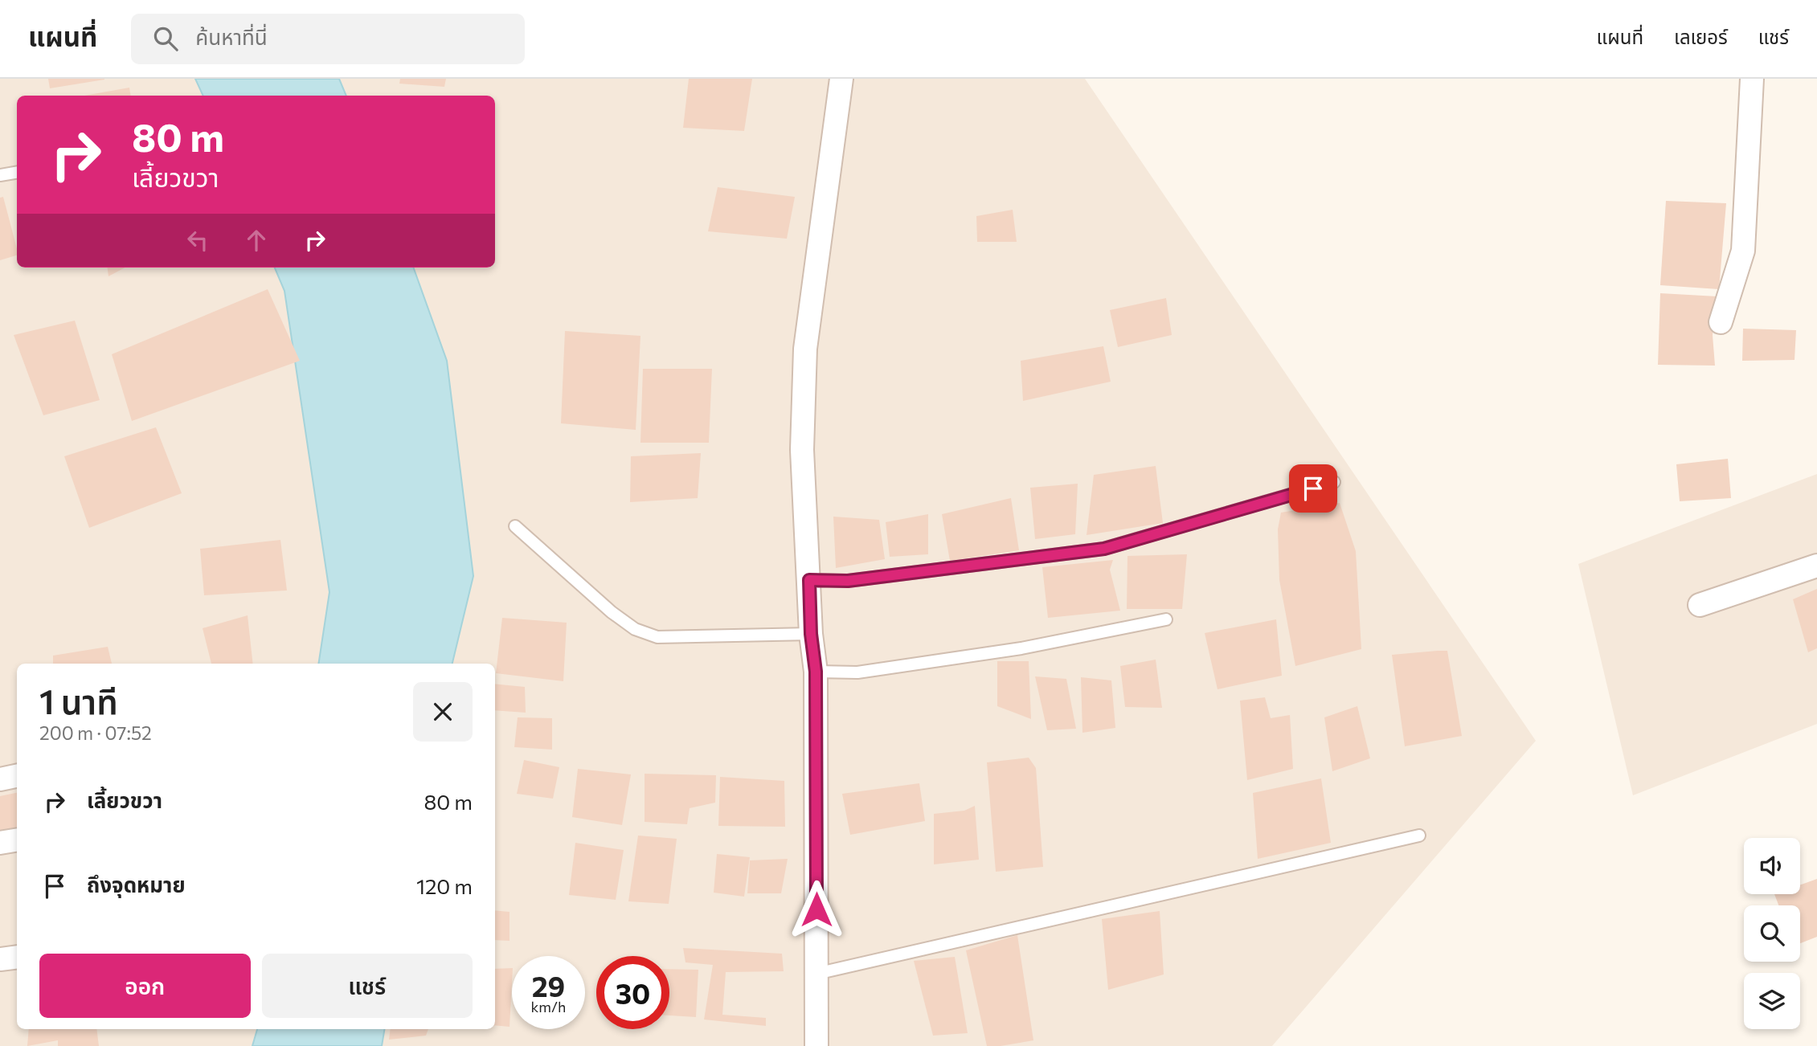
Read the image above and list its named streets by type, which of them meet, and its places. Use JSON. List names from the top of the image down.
{
  "page": {
    "header": "แผนที่",
    "search": "ค้นหาที่นี่",
    "nav": ["แผนที่", "เลเยอร์", "แชร์"],
    "turn": ["80 m", "เลี้ยวขวา"],
    "heading": ["1 นาที", "200 m · 07:52"],
    "list": [
      {
        "name": "เลี้ยวขวา",
        "value": "80 m"
      },
      {
        "name": "ถึงจุดหมาย",
        "value": "120 m"
      }
    ],
    "buttons": ["ออก", "แชร์"],
    "speed": "29 km/h",
    "limit": "30"
  }
}
